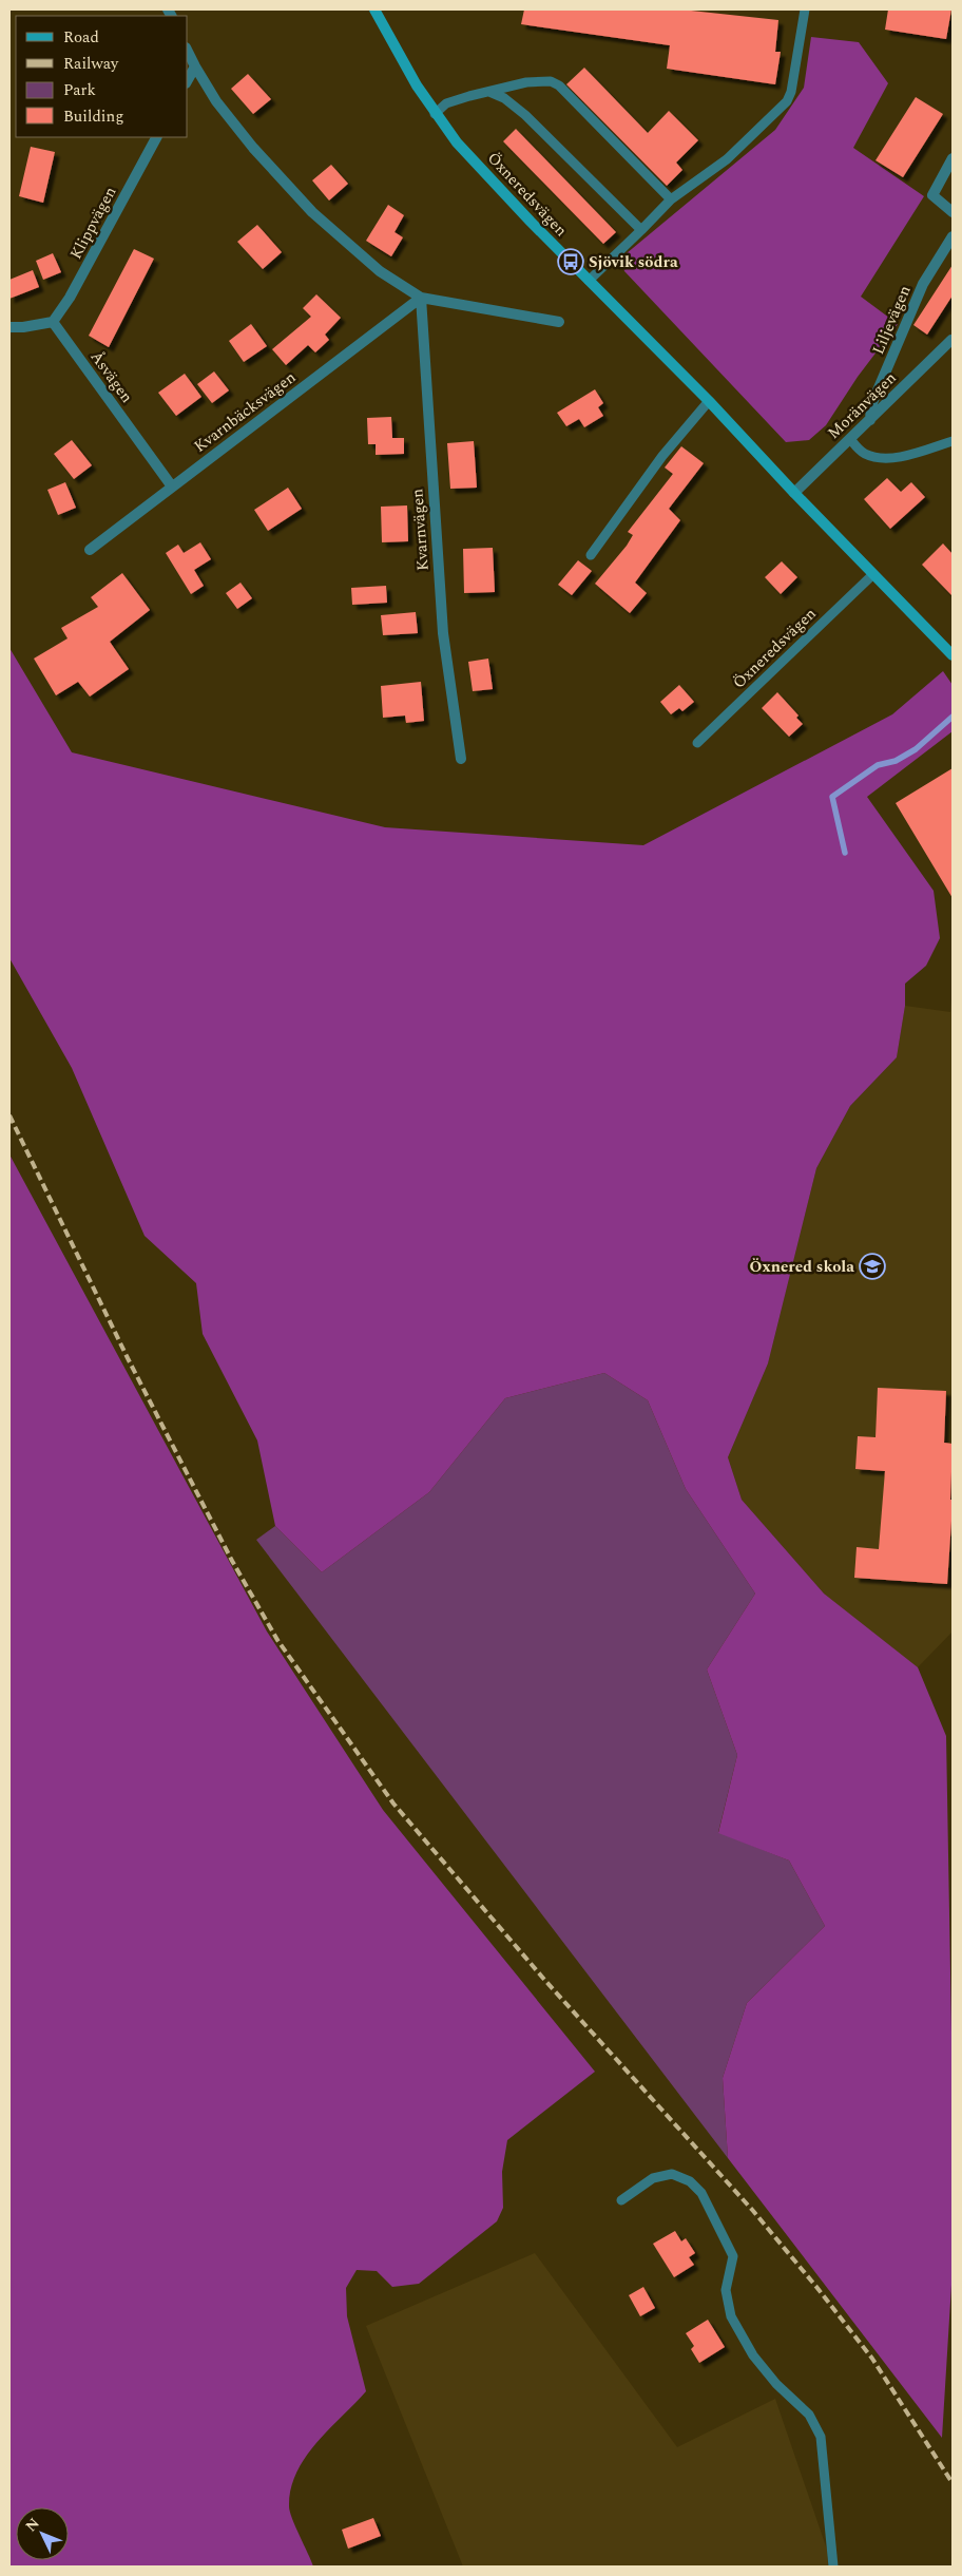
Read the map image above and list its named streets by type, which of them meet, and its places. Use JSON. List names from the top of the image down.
{
  "streets": {
    "street": [
      "Öxneredsvägen",
      "Klippvägen",
      "Liljevägen",
      "Åsvägen",
      "Moränvägen",
      "Kvarnbäcksvägen",
      "Kvarnvägen"
    ]
  },
  "crossings": [
    ["Öxneredsvägen", "Moränvägen"],
    ["Klippvägen", "Åsvägen"],
    ["Liljevägen", "Moränvägen"],
    ["Åsvägen", "Kvarnbäcksvägen"],
    ["Kvarnbäcksvägen", "Kvarnvägen"]
  ],
  "places": {
    "bus stop": ["Sjövik södra"],
    "school or university": ["Öxnered skola"]
  },
  "legend": [
    "Road",
    "Railway",
    "Park",
    "Building"
  ],
  "north": "top left"
}
